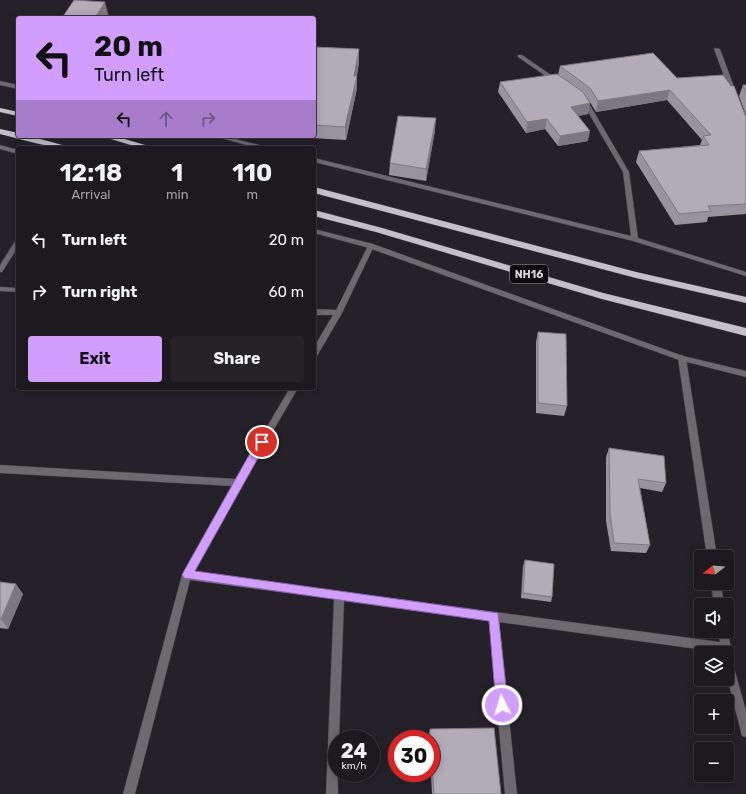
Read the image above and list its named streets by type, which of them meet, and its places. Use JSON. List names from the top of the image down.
{
  "streets": {
    "highway": ["NH16"]
  },
  "north": "left",
  "page": {
    "turn": ["20 m", "Turn left"],
    "eta": [
      "12:18",
      "Arrival",
      "1",
      "min",
      "110",
      "m"
    ],
    "list": [
      {
        "name": "Turn left",
        "value": "20 m"
      },
      {
        "name": "Turn right",
        "value": "60 m"
      }
    ],
    "buttons": ["Exit", "Share"],
    "map_buttons": ["+", "−"],
    "speed": "24 km/h",
    "limit": "30"
  }
}
